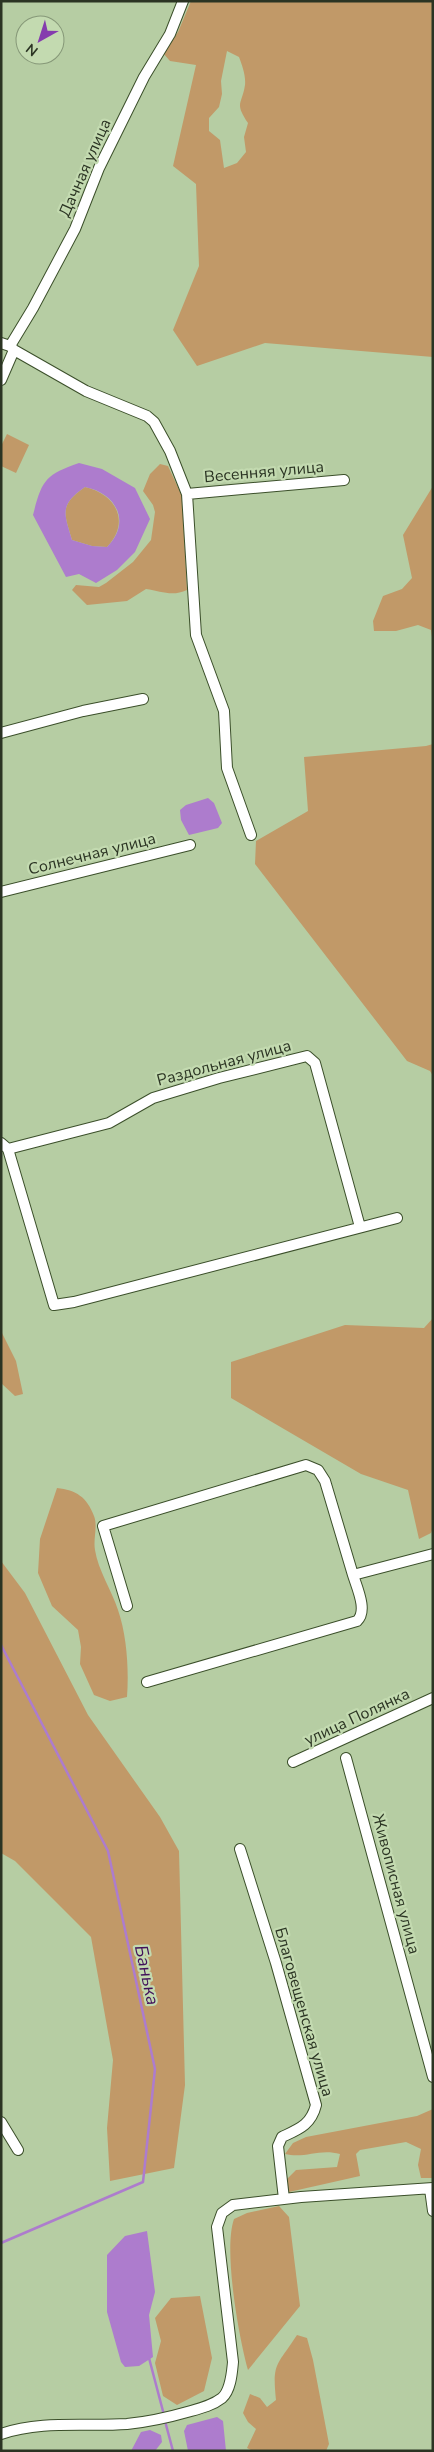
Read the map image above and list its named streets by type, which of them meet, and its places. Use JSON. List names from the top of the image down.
{
  "streets": {
    "street": [
      "Дачная улица",
      "Весенняя улица",
      "Солнечная улица",
      "Раздольная улица",
      "улица Полянка",
      "Живописная улица",
      "Благовещенская улица"
    ]
  },
  "water": ["Банька"],
  "north": "bottom left"
}
